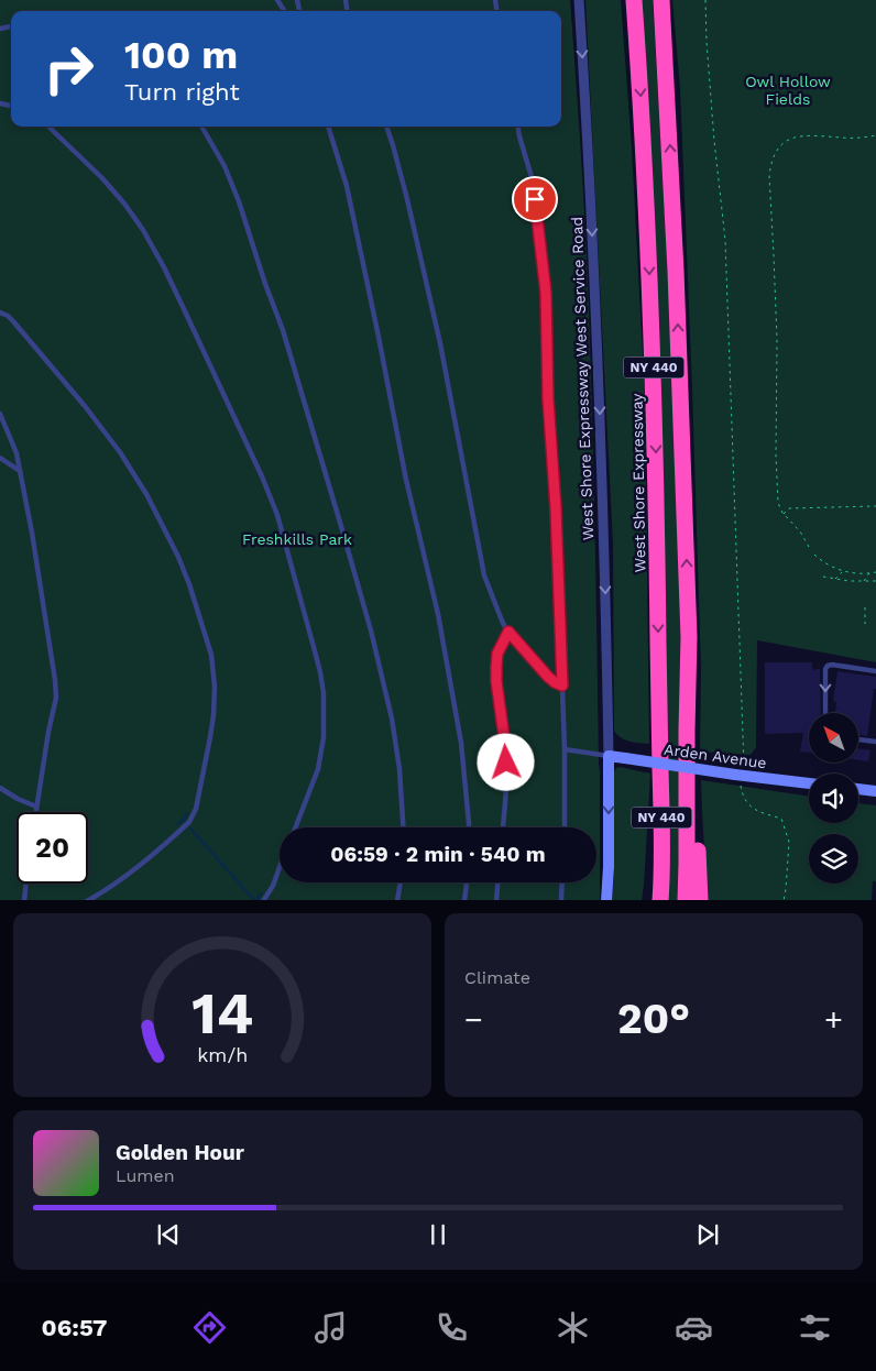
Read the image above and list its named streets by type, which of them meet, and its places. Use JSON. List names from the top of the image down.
{
  "streets": {
    "highway": ["NY 440", "West Shore Expressway"],
    "street": ["West Shore Expressway West Service Road", "Arden Avenue"]
  },
  "crossings": [
    ["West Shore Expressway West Service Road", "Arden Avenue"]
  ],
  "one_way": ["West Shore Expressway West Service Road"],
  "parks": ["Owl Hollow Fields", "Freshkills Park"],
  "north": "top left",
  "page": {
    "turn": ["100 m", "Turn right"],
    "limit": "20",
    "trip": "06:59 · 2 min · 540 m",
    "tile": "Climate",
    "heat": ["−", "20°", "+"],
    "song": ["Golden Hour", "Lumen"],
    "tabs": "06:57",
    "gauge": ["14", "km/h"]
  }
}
